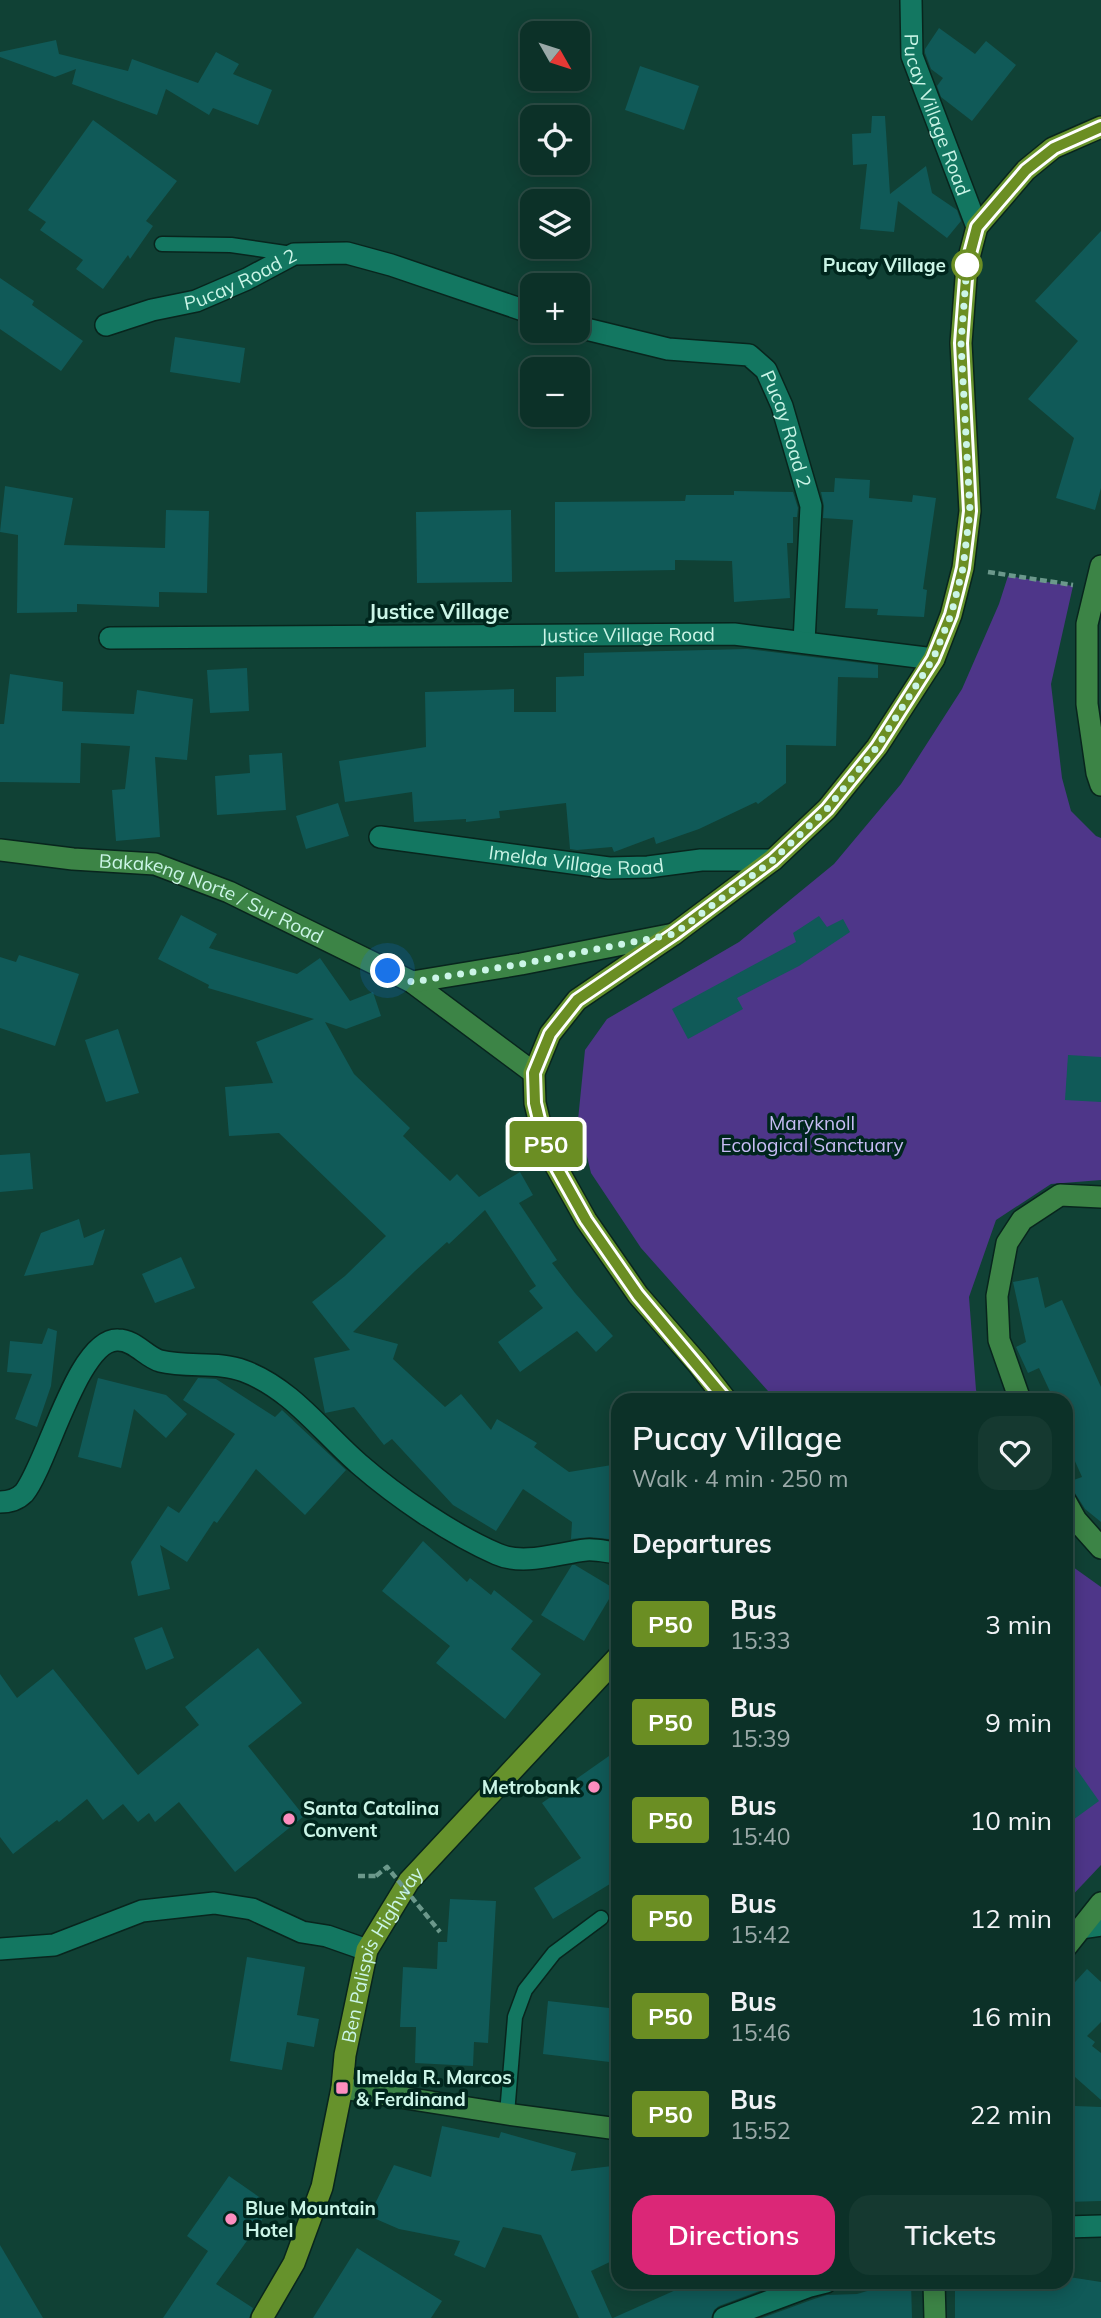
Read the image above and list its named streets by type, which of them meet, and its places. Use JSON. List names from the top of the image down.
{
  "streets": {
    "main road": ["Ben Palispis Highway"],
    "street": [
      "Pucay Village Road",
      "Pucay Road 2",
      "Justice Village Road",
      "Imelda Village Road",
      "Bakakeng Norte / Sur Road"
    ]
  },
  "crossings": [
    ["Pucay Road 2", "Justice Village Road"]
  ],
  "districts": ["Justice Village"],
  "parks": ["Maryknoll Ecological Sanctuary"],
  "places": {
    "other": [
      "Pucay Village",
      "Metrobank",
      "Santa Catalina Convent",
      "Blue Mountain Hotel"
    ],
    "transit": ["Imelda R. Marcos & Ferdinand"]
  },
  "lines": ["bus line P50"],
  "north": "bottom right",
  "page": {
    "on_map": "P50",
    "map_buttons": ["+", "−"],
    "heading": [
      ["Pucay Village", "Walk · 4 min · 250 m"],
      "Departures"
    ],
    "list": [
      {
        "mark": "P50",
        "name": "Bus",
        "note": "15:33",
        "value": "3 min"
      },
      {
        "mark": "P50",
        "name": "Bus",
        "note": "15:39",
        "value": "9 min"
      },
      {
        "mark": "P50",
        "name": "Bus",
        "note": "15:40",
        "value": "10 min"
      },
      {
        "mark": "P50",
        "name": "Bus",
        "note": "15:42",
        "value": "12 min"
      },
      {
        "mark": "P50",
        "name": "Bus",
        "note": "15:46",
        "value": "16 min"
      },
      {
        "mark": "P50",
        "name": "Bus",
        "note": "15:52",
        "value": "22 min"
      }
    ],
    "buttons": ["Directions", "Tickets"]
  }
}
